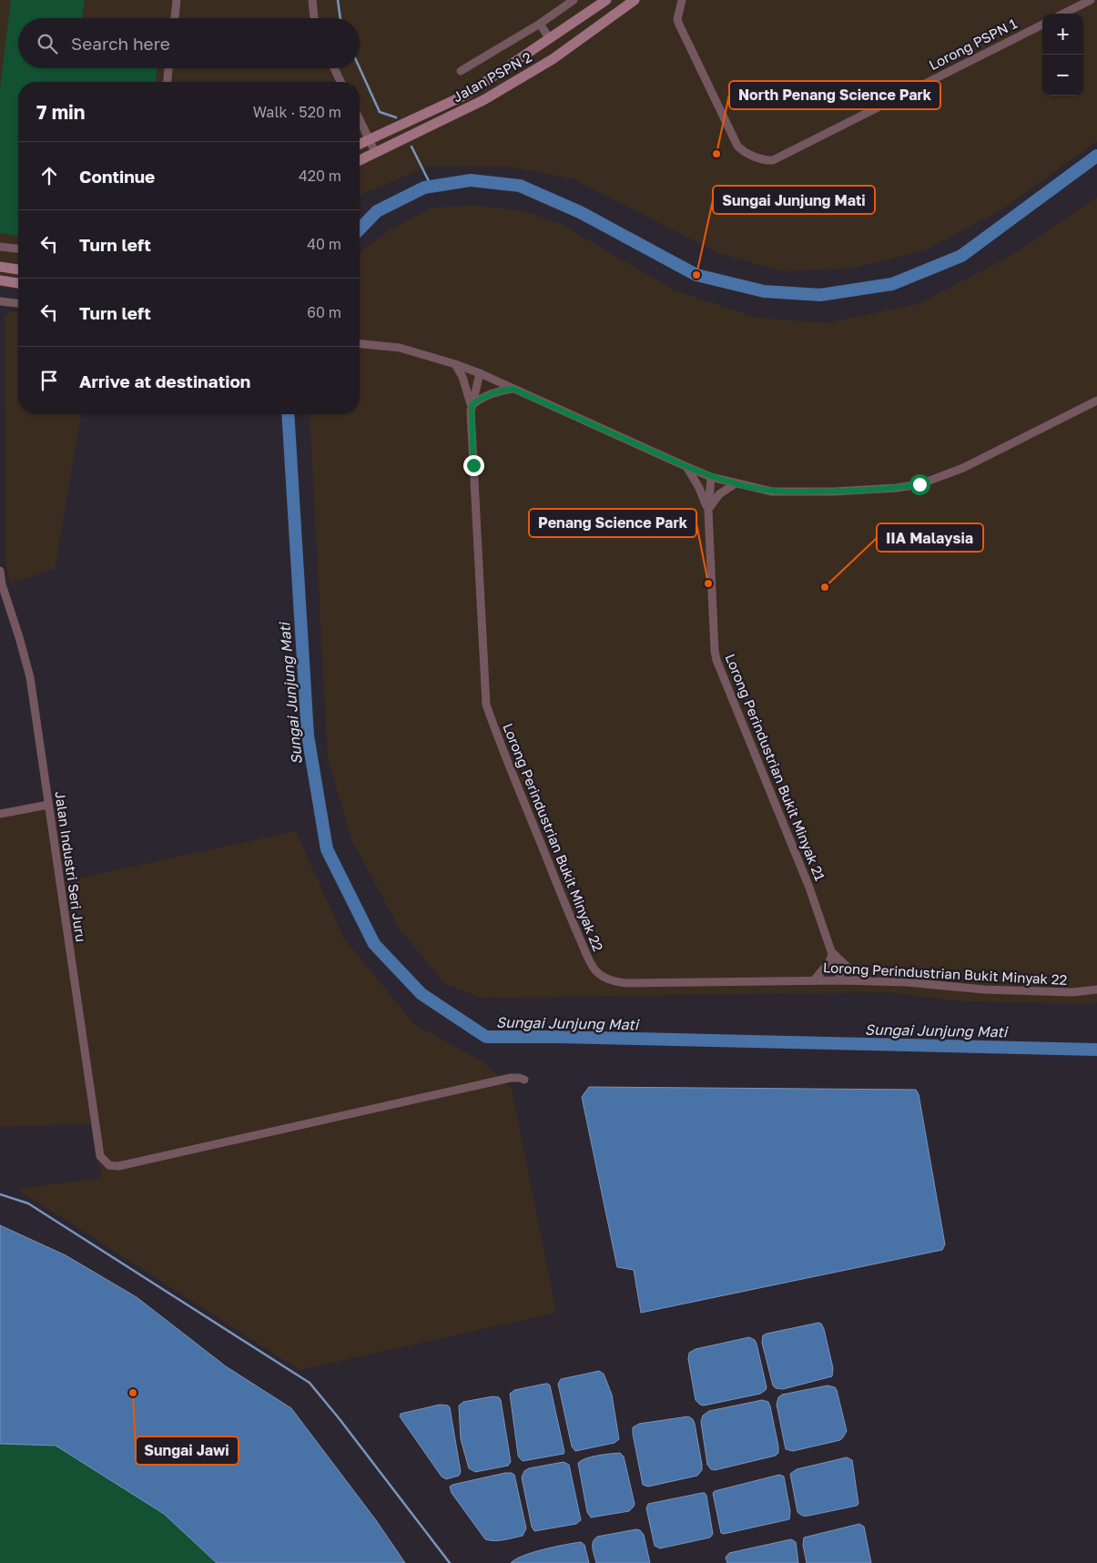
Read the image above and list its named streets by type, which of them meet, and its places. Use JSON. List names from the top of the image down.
{
  "streets": {
    "street": [
      "Lorong PSPN 1",
      "Jalan PSPN 2",
      "Lorong Perindustrian Bukit Minyak 21",
      "Lorong Perindustrian Bukit Minyak 22",
      "Jalan Industri Seri Juru"
    ]
  },
  "crossings": [
    ["Lorong Perindustrian Bukit Minyak 21", "Lorong Perindustrian Bukit Minyak 22"]
  ],
  "water": ["Sungai Junjung Mati"],
  "places": [
    "North Penang Science Park",
    "Sungai Junjung Mati",
    "Penang Science Park",
    "IIA Malaysia",
    "Sungai Jawi"
  ],
  "page": {
    "map_buttons": ["+", "−"],
    "search": "Search here",
    "heading": ["7 min", "Walk · 520 m"],
    "list": [
      ["Continue", "420 m"],
      ["Turn left", "40 m"],
      ["Turn left", "60 m"],
      "Arrive at destination"
    ]
  }
}
